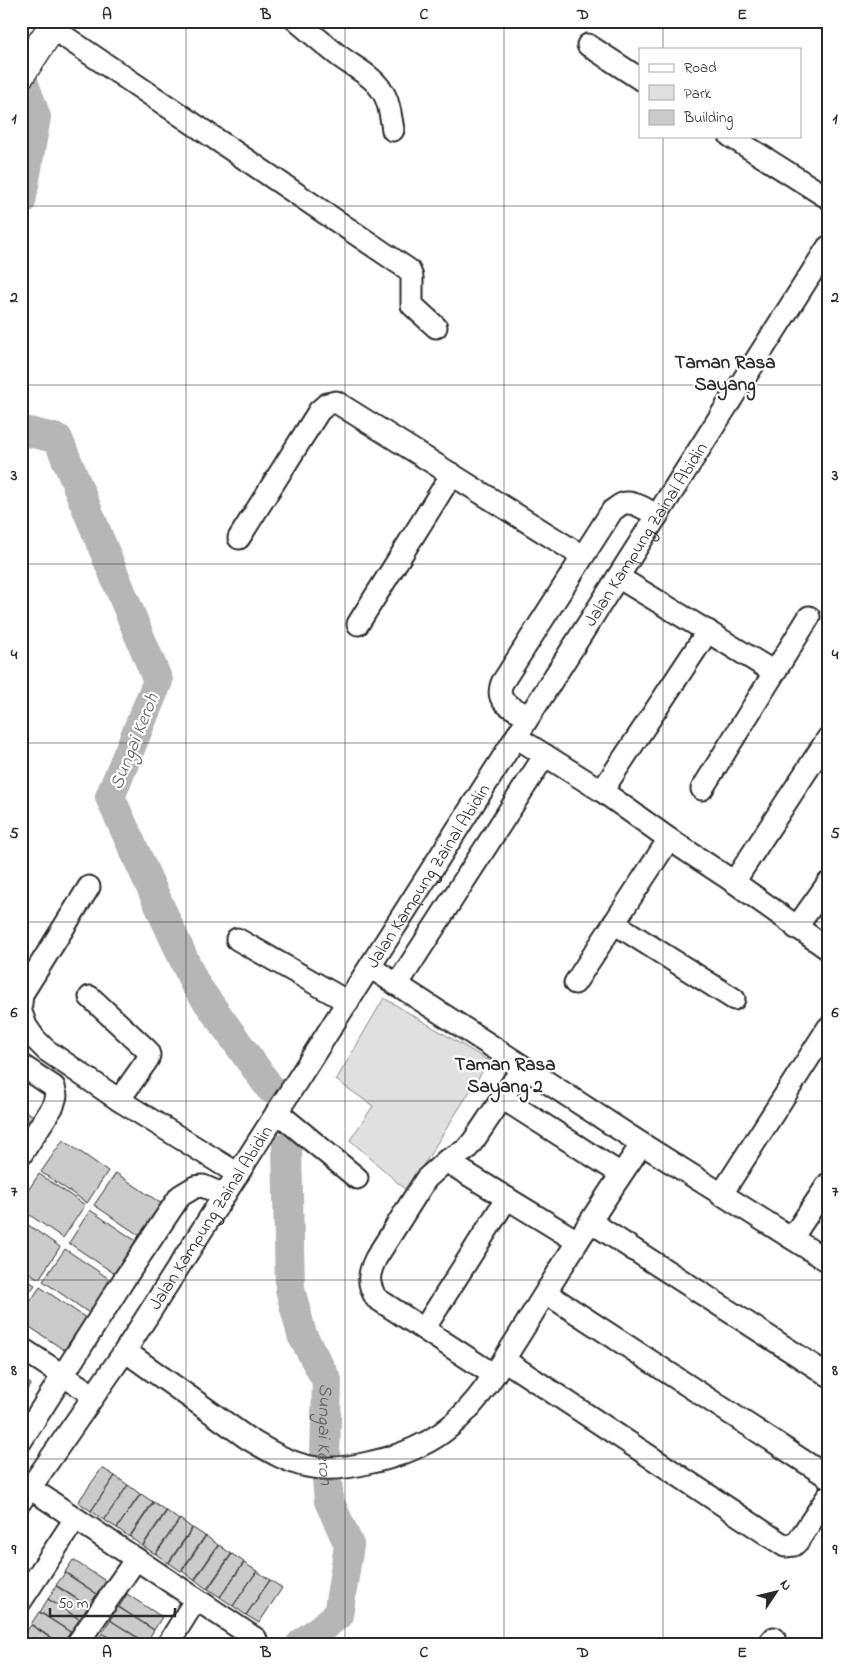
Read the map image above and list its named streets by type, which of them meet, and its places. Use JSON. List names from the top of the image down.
{
  "streets": {
    "street": ["Jalan Kampung Zainal Abidin"]
  },
  "districts": ["Taman Rasa Sayang", "Taman Rasa Sayang 2"],
  "water": ["Sungai Keroh"],
  "legend": ["Road", "Park", "Building"],
  "scale_bar": "50 m",
  "north": "top right",
  "grid": {
    "columns": [
      "A",
      "B",
      "C",
      "D",
      "E"
    ],
    "rows": [
      "1",
      "2",
      "3",
      "4",
      "5",
      "6",
      "7",
      "8",
      "9"
    ]
  }
}
